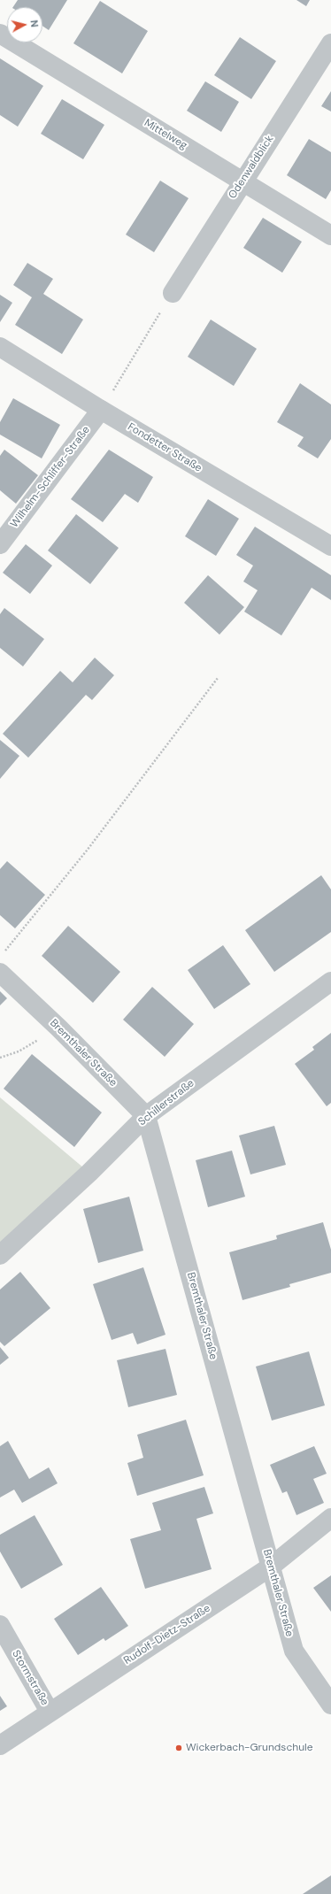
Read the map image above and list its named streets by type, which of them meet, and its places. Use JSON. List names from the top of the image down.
{
  "streets": {
    "street": [
      "Mittelweg",
      "Odenwaldblick",
      "Fondetter Straße",
      "Wilhelm-Schliffer-Straße",
      "Bremthaler Straße",
      "Schillerstraße",
      "Rudolf-Dietz-Straße",
      "Stormstraße"
    ]
  },
  "crossings": [
    ["Mittelweg", "Odenwaldblick"],
    ["Fondetter Straße", "Wilhelm-Schliffer-Straße"],
    ["Bremthaler Straße", "Schillerstraße"],
    ["Bremthaler Straße", "Rudolf-Dietz-Straße"],
    ["Rudolf-Dietz-Straße", "Stormstraße"]
  ],
  "places": ["Wickerbach-Grundschule"],
  "north": "right"
}
